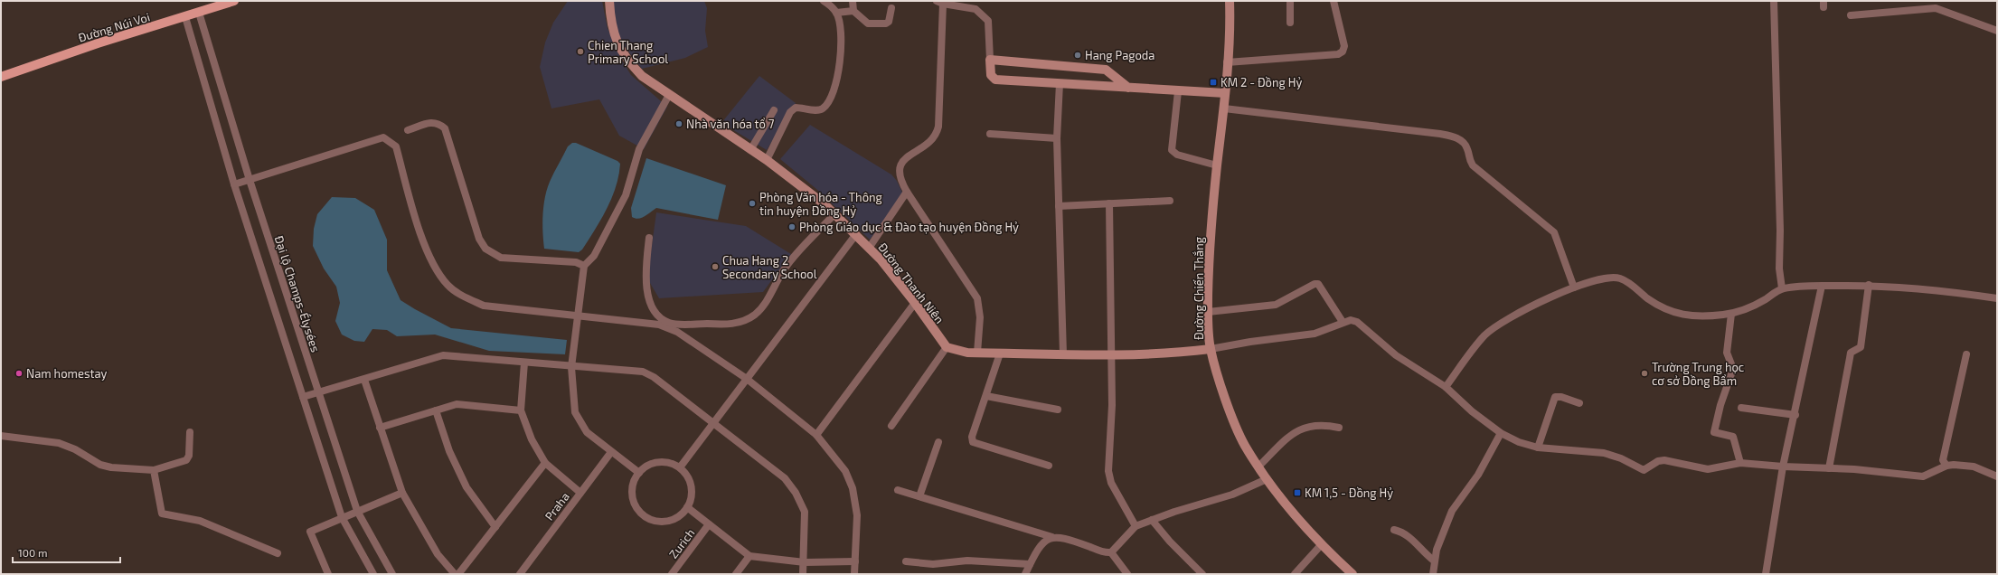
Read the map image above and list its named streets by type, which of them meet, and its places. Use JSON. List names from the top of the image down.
{
  "streets": {
    "main road": ["Đường Núi Voi"],
    "street": [
      "Đường Thanh Niên",
      "Đường Chiến Thắng",
      "Đại lộ Champs-Élysées",
      "Praha",
      "Zurich"
    ]
  },
  "crossings": [
    ["Đường Núi Voi", "Đại lộ Champs-Élysées"]
  ],
  "places": {
    "other": [
      "Chien Thang Primary School",
      "Hang Pagoda",
      "Nhà văn hóa tổ 7",
      "Phòng Văn hóa - Thông tin huyện Đồng Hỷ",
      "Phòng Giáo dục & Đào tạo huyện Đồng Hỷ",
      "Chua Hang 2 Secondary School",
      "Nam homestay",
      "Trường Trung học cơ sở Đồng Bẩm"
    ],
    "transit": ["KM 2 - Đồng Hỷ", "KM 1,5 - Đồng Hỷ"]
  },
  "scale_bar": "100 m"
}
